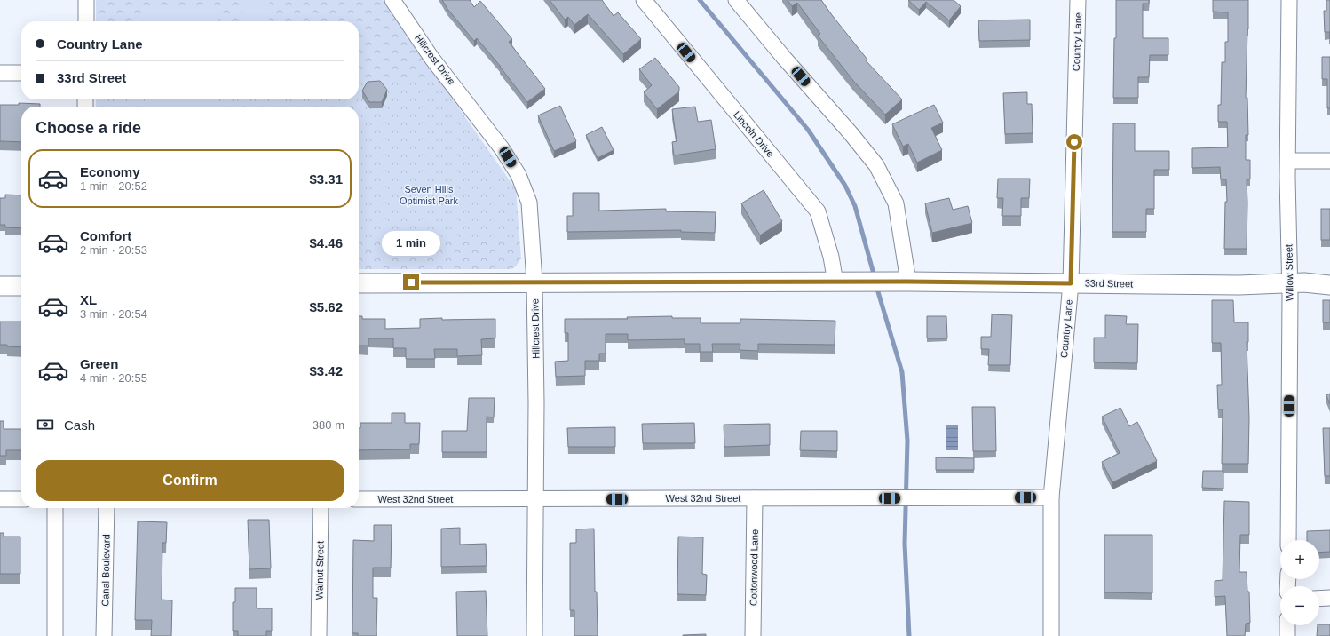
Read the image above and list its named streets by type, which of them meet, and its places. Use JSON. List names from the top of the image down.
{
  "streets": {
    "street": [
      "Country Lane",
      "Hillcrest Drive",
      "Lincoln Drive",
      "Willow Street",
      "33rd Street",
      "West 32nd Street",
      "Cottonwood Lane",
      "Canal Boulevard",
      "Walnut Street"
    ]
  },
  "crossings": [
    ["Country Lane", "33rd Street"],
    ["Country Lane", "West 32nd Street"],
    ["Hillcrest Drive", "33rd Street"],
    ["Hillcrest Drive", "West 32nd Street"],
    ["Lincoln Drive", "33rd Street"],
    ["Willow Street", "33rd Street"],
    ["West 32nd Street", "Cottonwood Lane"]
  ],
  "parks": ["Seven Hills Optimist Park"],
  "page": {
    "banner": ["Country Lane", "33rd Street"],
    "heading": "Choose a ride",
    "list": [
      {
        "name": "Economy",
        "note": "1 min · 20:52",
        "value": "$3.31"
      },
      {
        "name": "Comfort",
        "note": "2 min · 20:53",
        "value": "$4.46"
      },
      {
        "name": "XL",
        "note": "3 min · 20:54",
        "value": "$5.62"
      },
      {
        "name": "Green",
        "note": "4 min · 20:55",
        "value": "$3.42"
      }
    ],
    "bubble": "1 min",
    "pay": ["Cash", "380 m"],
    "buttons": "Confirm",
    "map_buttons": ["+", "−"]
  }
}
